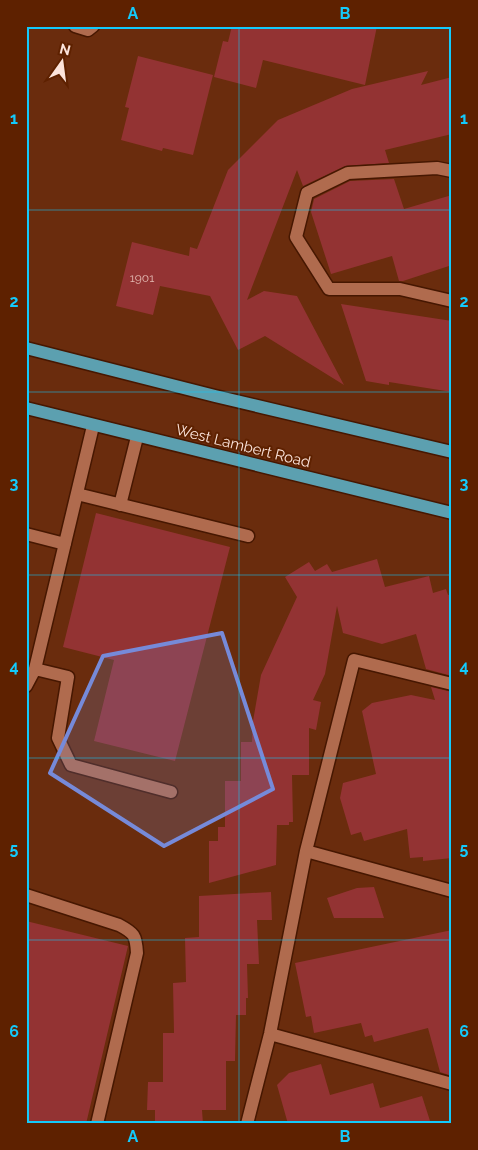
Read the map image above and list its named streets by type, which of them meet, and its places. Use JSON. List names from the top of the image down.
{
  "streets": {
    "main road": ["West Lambert Road"]
  },
  "house_numbers": ["1901"],
  "north": "top",
  "grid": {
    "columns": ["A", "B"],
    "rows": [
      "1",
      "2",
      "3",
      "4",
      "5",
      "6"
    ]
  }
}
